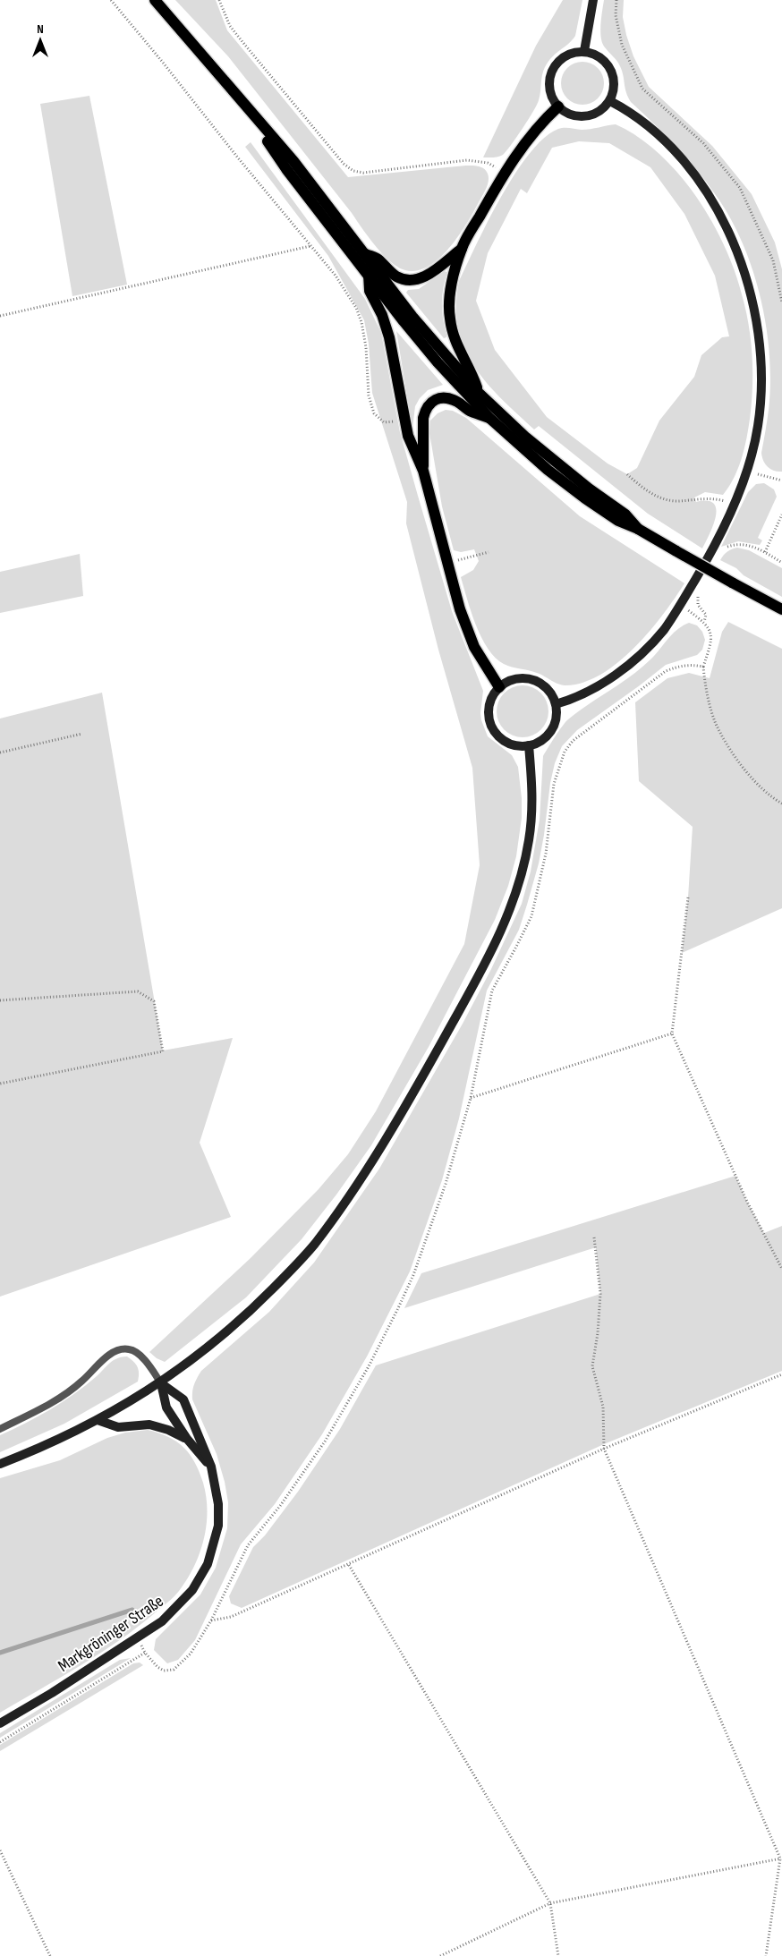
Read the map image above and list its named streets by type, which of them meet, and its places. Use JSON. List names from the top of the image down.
{
  "streets": {
    "main road": ["Markgröninger Straße"]
  },
  "north": "top"
}
